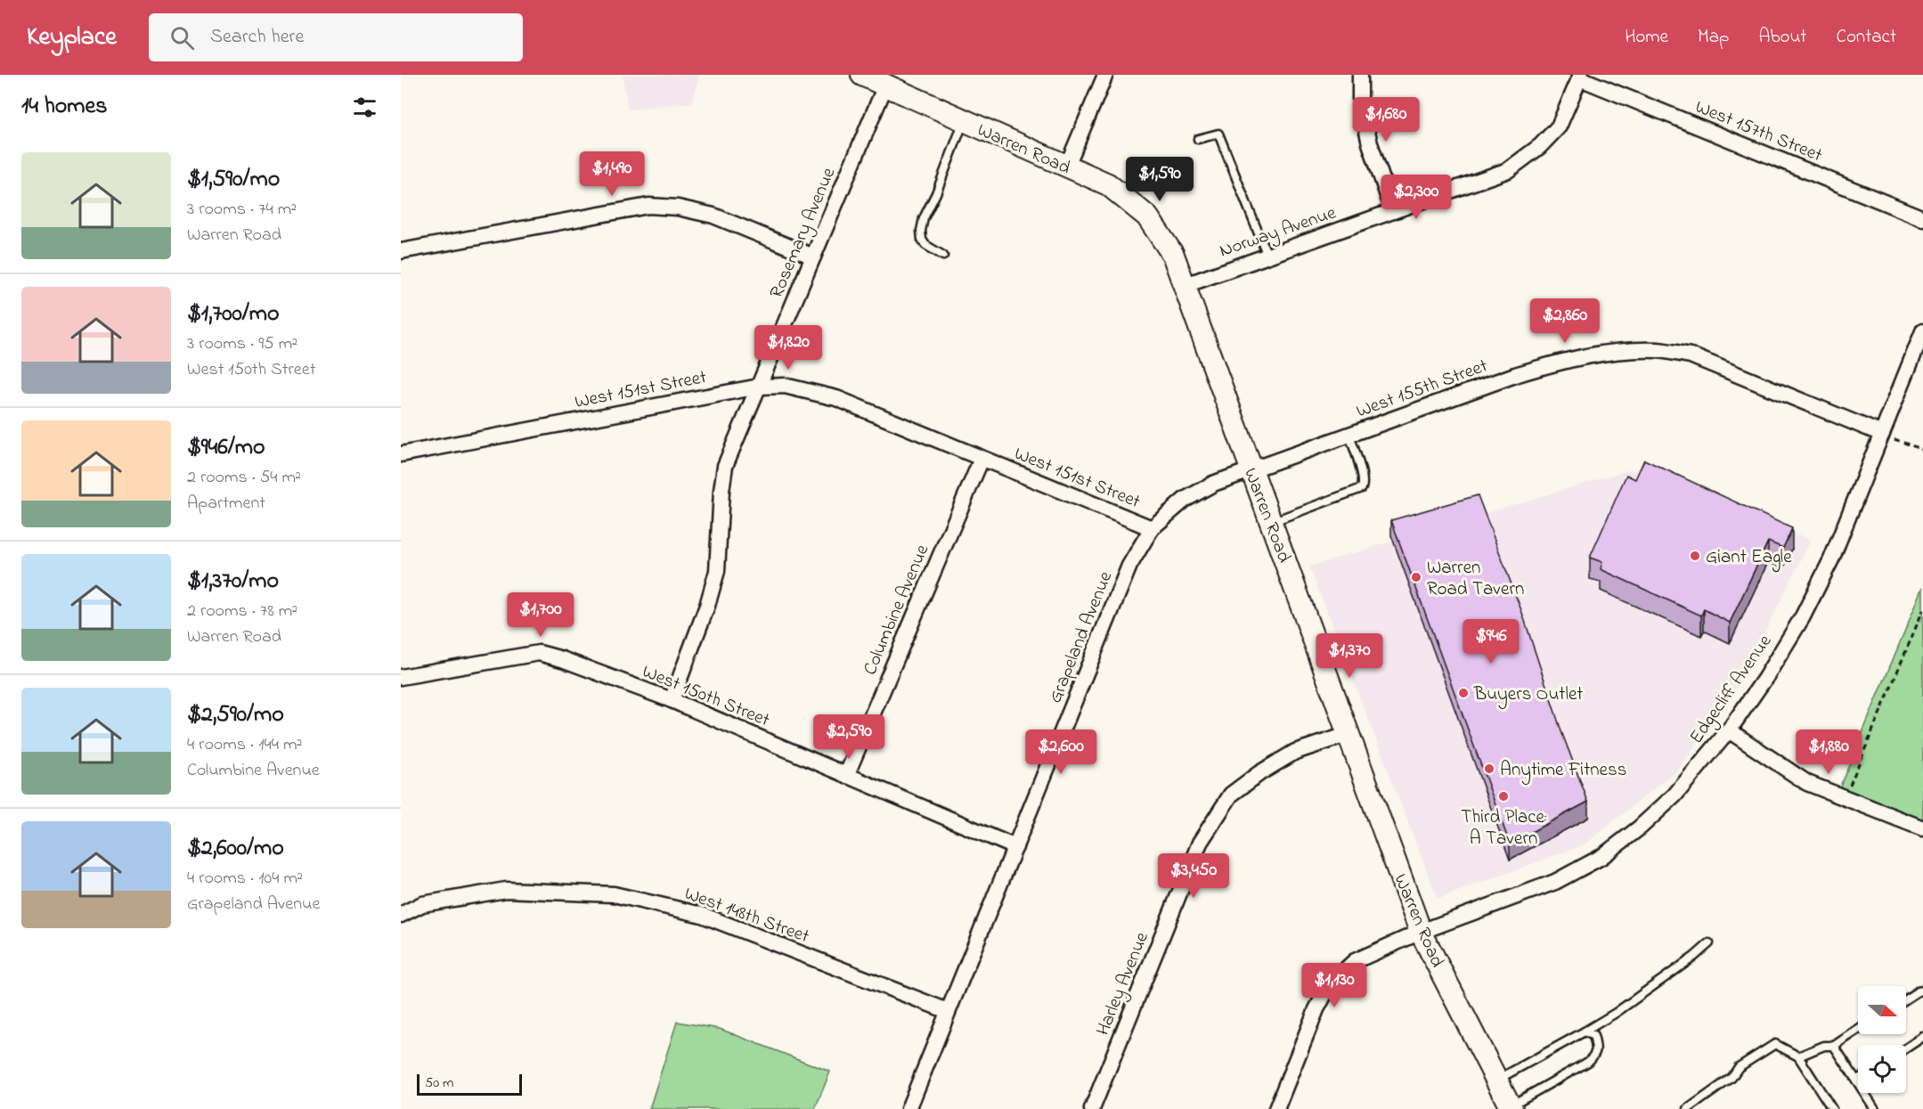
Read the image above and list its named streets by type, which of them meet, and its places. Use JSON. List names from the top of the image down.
{
  "streets": {
    "main road": ["Warren Road"],
    "street": [
      "West 157th Street",
      "Norway Avenue",
      "Rosemary Avenue",
      "West 155th Street",
      "West 151st Street",
      "Columbine Avenue",
      "Grapeland Avenue",
      "Edgecliff Avenue",
      "West 150th Street",
      "West 148th Street",
      "Harley Avenue"
    ]
  },
  "crossings": [
    ["West 157th Street", "Norway Avenue"],
    ["Warren Road", "Norway Avenue"],
    ["Warren Road", "Rosemary Avenue"],
    ["Warren Road", "West 155th Street"],
    ["Warren Road", "Grapeland Avenue"],
    ["Warren Road", "Edgecliff Avenue"],
    ["Warren Road", "Harley Avenue"],
    ["Rosemary Avenue", "West 151st Street"],
    ["Rosemary Avenue", "West 150th Street"],
    ["West 155th Street", "Grapeland Avenue"],
    ["West 155th Street", "Edgecliff Avenue"],
    ["West 151st Street", "Columbine Avenue"],
    ["West 151st Street", "Grapeland Avenue"],
    ["Columbine Avenue", "West 150th Street"],
    ["Grapeland Avenue", "West 150th Street"],
    ["Grapeland Avenue", "West 148th Street"]
  ],
  "places": [
    "Giant Eagle",
    "Warren Road Tavern",
    "Buyers Outlet",
    "Anytime Fitness",
    "Third Place: A Tavern"
  ],
  "scale_bar": "50 m",
  "north": "right",
  "page": {
    "header": "Keyplace",
    "search": "Search here",
    "nav": [
      "Home",
      "Map",
      "About",
      "Contact"
    ],
    "heading": "14 homes",
    "price": [
      "$1,680",
      "$1,490",
      "$1,590",
      "$2,300",
      "$2,860",
      "$1,820",
      "$1,700",
      "$946",
      "$1,370",
      "$2,590",
      "$2,600",
      "$1,880",
      "$3,450",
      "$1,130"
    ],
    "list": [
      {
        "name": "$1,590/mo",
        "note": "3 rooms · 74 m² · Warren Road"
      },
      {
        "name": "$1,700/mo",
        "note": "3 rooms · 95 m² · West 150th Street"
      },
      {
        "name": "$946/mo",
        "note": "2 rooms · 54 m² · Apartment"
      },
      {
        "name": "$1,370/mo",
        "note": "2 rooms · 78 m² · Warren Road"
      },
      {
        "name": "$2,590/mo",
        "note": "4 rooms · 144 m² · Columbine Avenue"
      },
      {
        "name": "$2,600/mo",
        "note": "4 rooms · 104 m² · Grapeland Avenue"
      }
    ],
    "scale": "50 m"
  }
}
